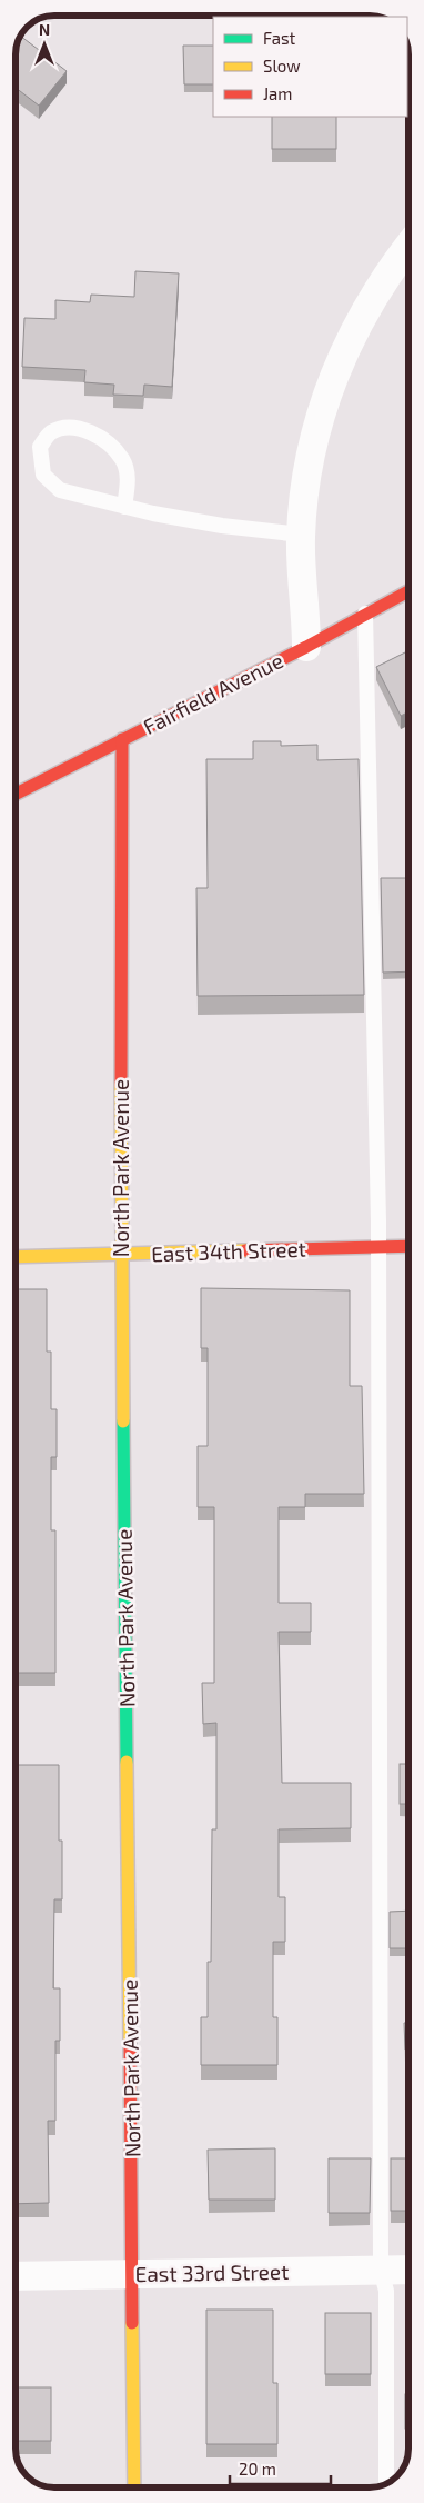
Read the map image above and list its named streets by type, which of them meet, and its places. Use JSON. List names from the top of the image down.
{
  "streets": {
    "street": [
      "Fairfield Avenue",
      "North Park Avenue",
      "East 34th Street",
      "East 33rd Street"
    ]
  },
  "crossings": [
    ["Fairfield Avenue", "North Park Avenue"],
    ["North Park Avenue", "East 34th Street"],
    ["North Park Avenue", "East 33rd Street"]
  ],
  "legend": ["Fast", "Slow", "Jam"],
  "scale_bar": "20 m",
  "north": "top"
}
